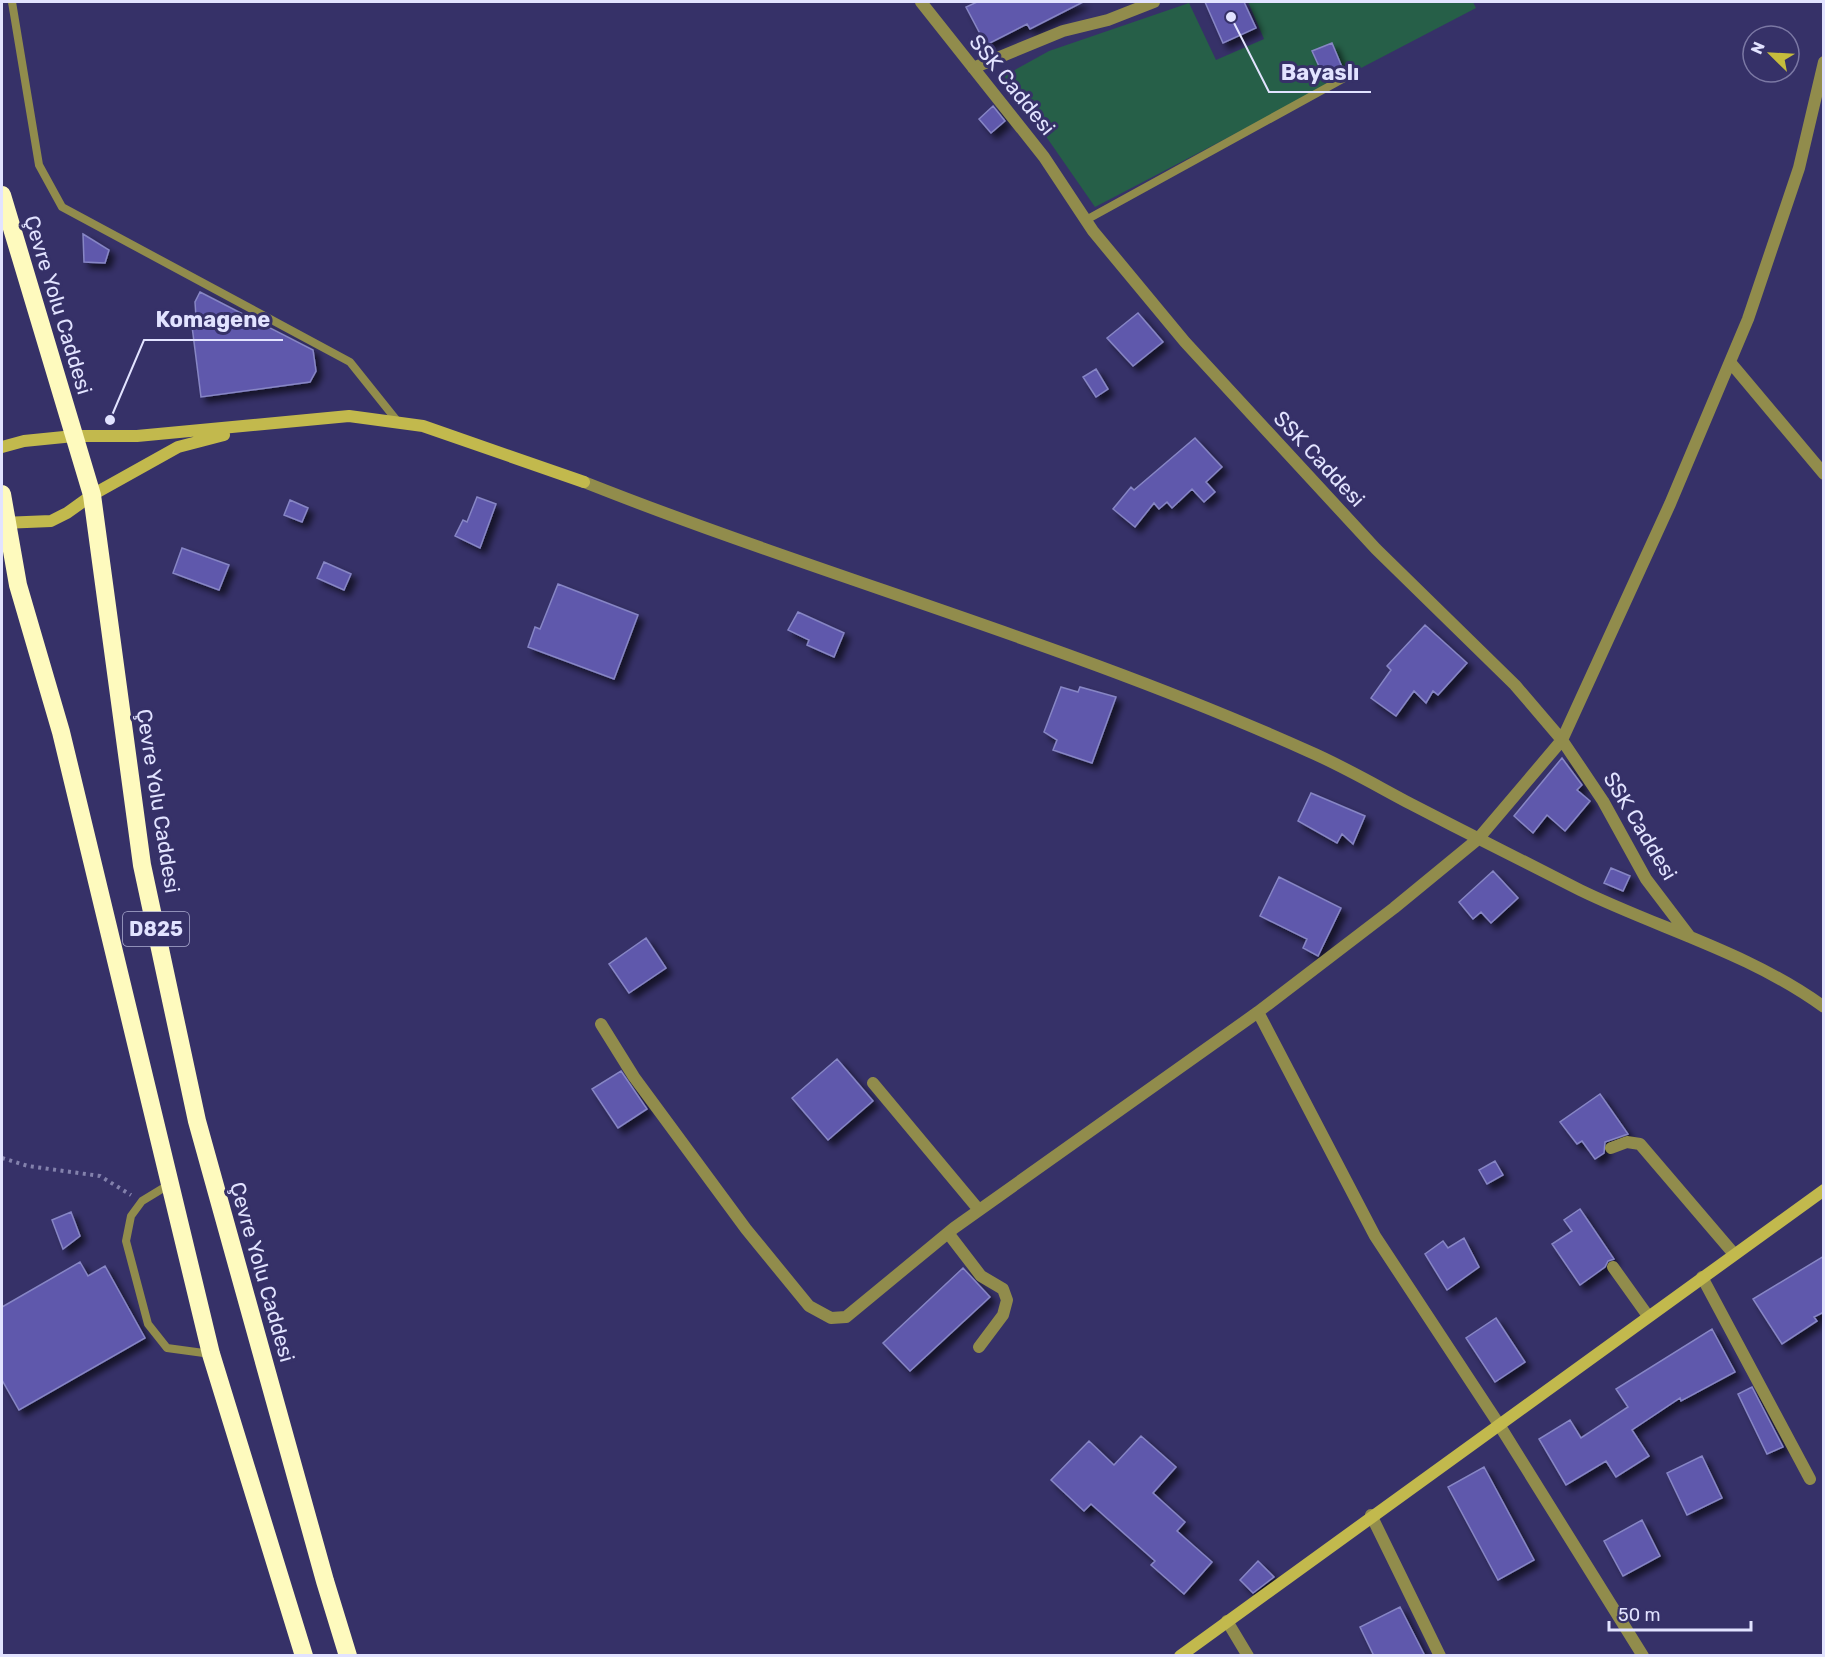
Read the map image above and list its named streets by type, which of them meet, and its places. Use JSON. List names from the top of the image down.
{
  "streets": {
    "highway": ["Çevre Yolu Caddesi", "D825"],
    "street": ["SSK Caddesi"]
  },
  "places": ["Bayaslı", "Komagene"],
  "scale_bar": "50 m",
  "north": "top left"
}
